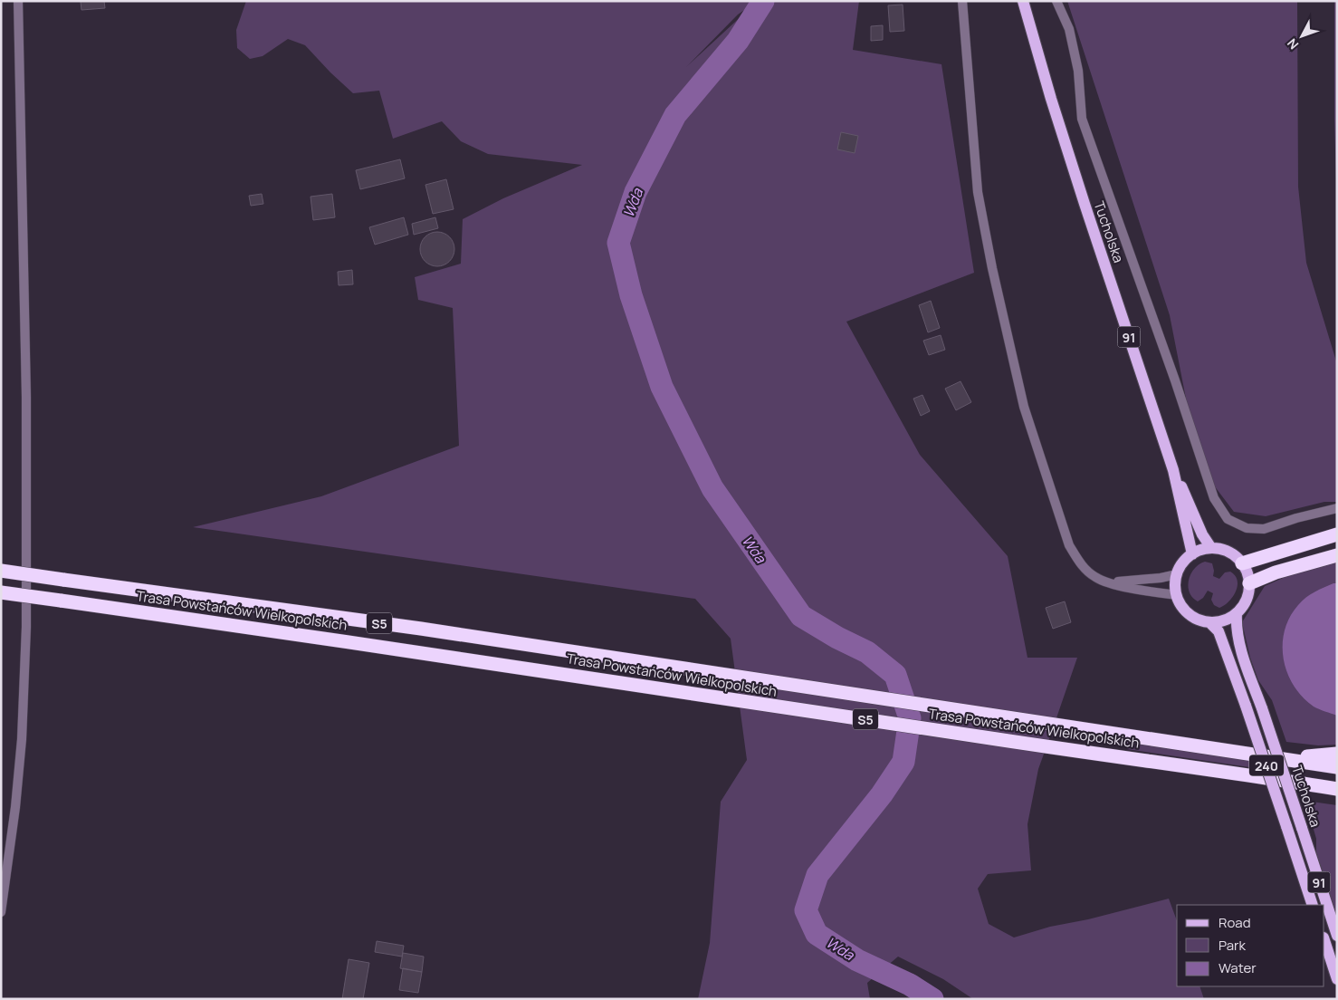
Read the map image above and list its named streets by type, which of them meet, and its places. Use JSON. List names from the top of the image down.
{
  "streets": {
    "highway": ["Trasa Powstańców Wielkopolskich", "S5"],
    "main road": ["Tucholska", "91", "240"]
  },
  "water": ["Wda"],
  "legend": ["Road", "Park", "Water"],
  "north": "bottom left"
}
